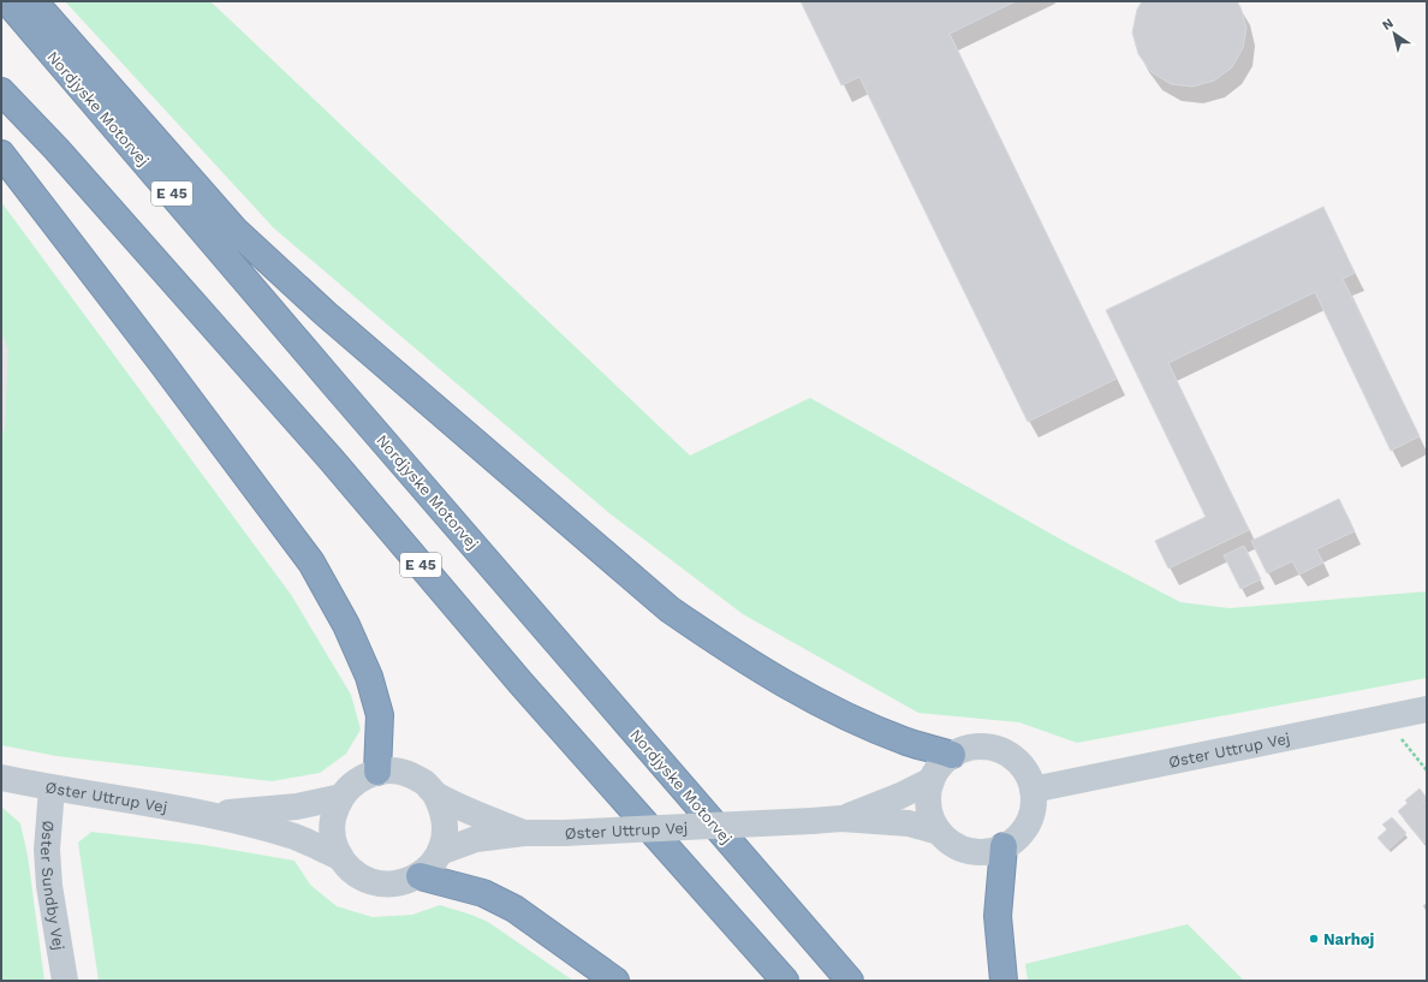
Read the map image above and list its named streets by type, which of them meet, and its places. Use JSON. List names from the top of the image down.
{
  "streets": {
    "highway": ["Nordjyske Motorvej", "E 45"],
    "street": ["Øster Uttrup Vej", "Øster Sundby Vej"]
  },
  "crossings": [
    ["Øster Uttrup Vej", "Øster Sundby Vej"]
  ],
  "places": ["Narhøj"],
  "north": "top left"
}
